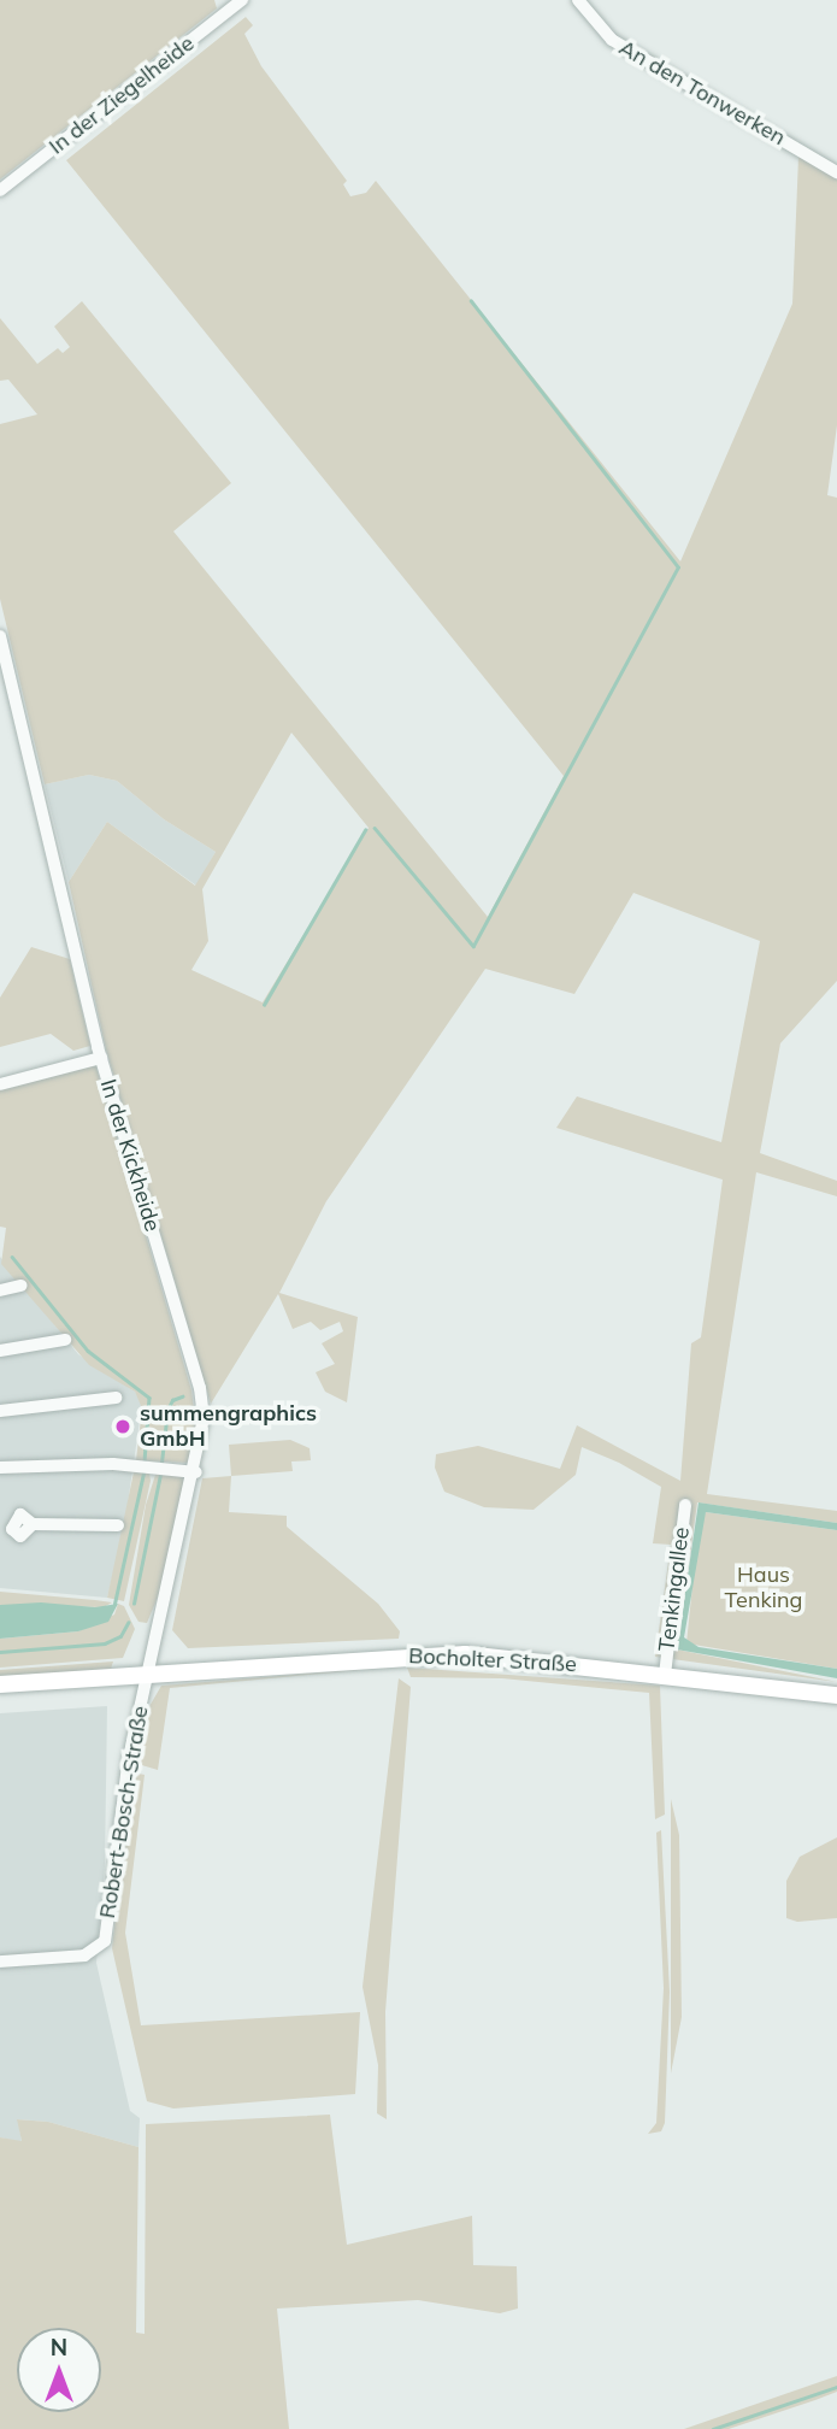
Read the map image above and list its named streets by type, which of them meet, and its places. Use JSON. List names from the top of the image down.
{
  "streets": {
    "main road": ["Bocholter Straße"],
    "street": [
      "An den Tonwerken",
      "In der Ziegelheide",
      "In der Kickheide",
      "Tenkingallee",
      "Robert-Bosch-Straße"
    ]
  },
  "crossings": [
    ["In der Kickheide", "Bocholter Straße"],
    ["In der Kickheide", "Robert-Bosch-Straße"],
    ["Tenkingallee", "Bocholter Straße"],
    ["Bocholter Straße", "Robert-Bosch-Straße"]
  ],
  "parks": ["Haus Tenking"],
  "places": ["summengraphics GmbH"],
  "north": "top"
}
